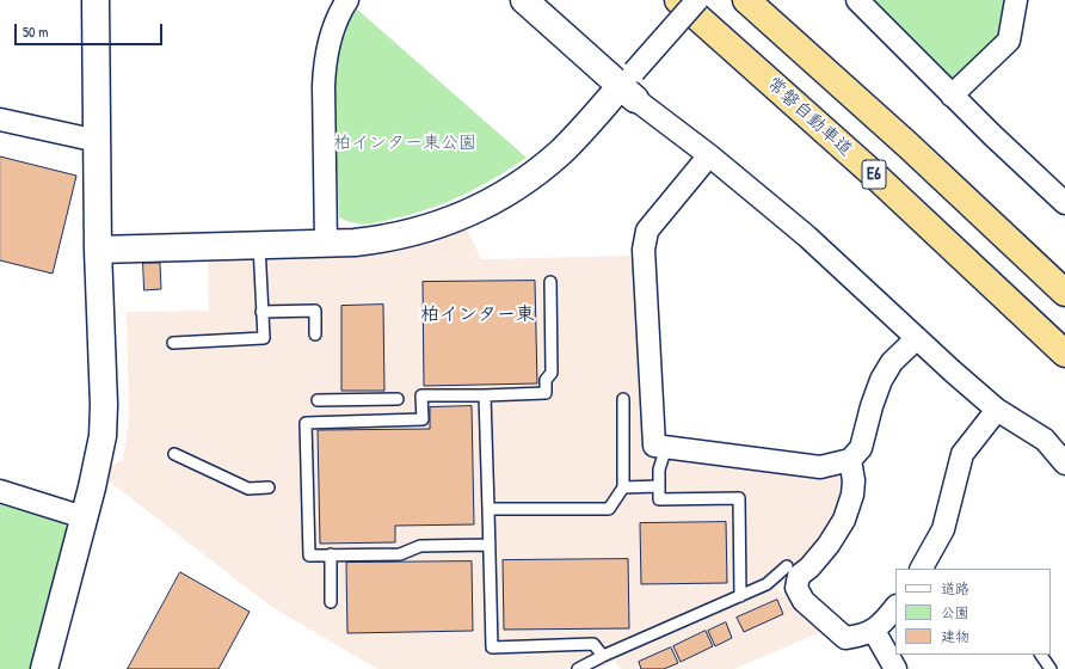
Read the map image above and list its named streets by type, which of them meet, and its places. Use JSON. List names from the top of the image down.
{
  "streets": {
    "highway": ["常磐自動車道", "E6"]
  },
  "districts": ["柏インター東"],
  "parks": ["柏インター東公園"],
  "legend": ["道路", "公園", "建物"],
  "scale_bar": "50 m"
}
